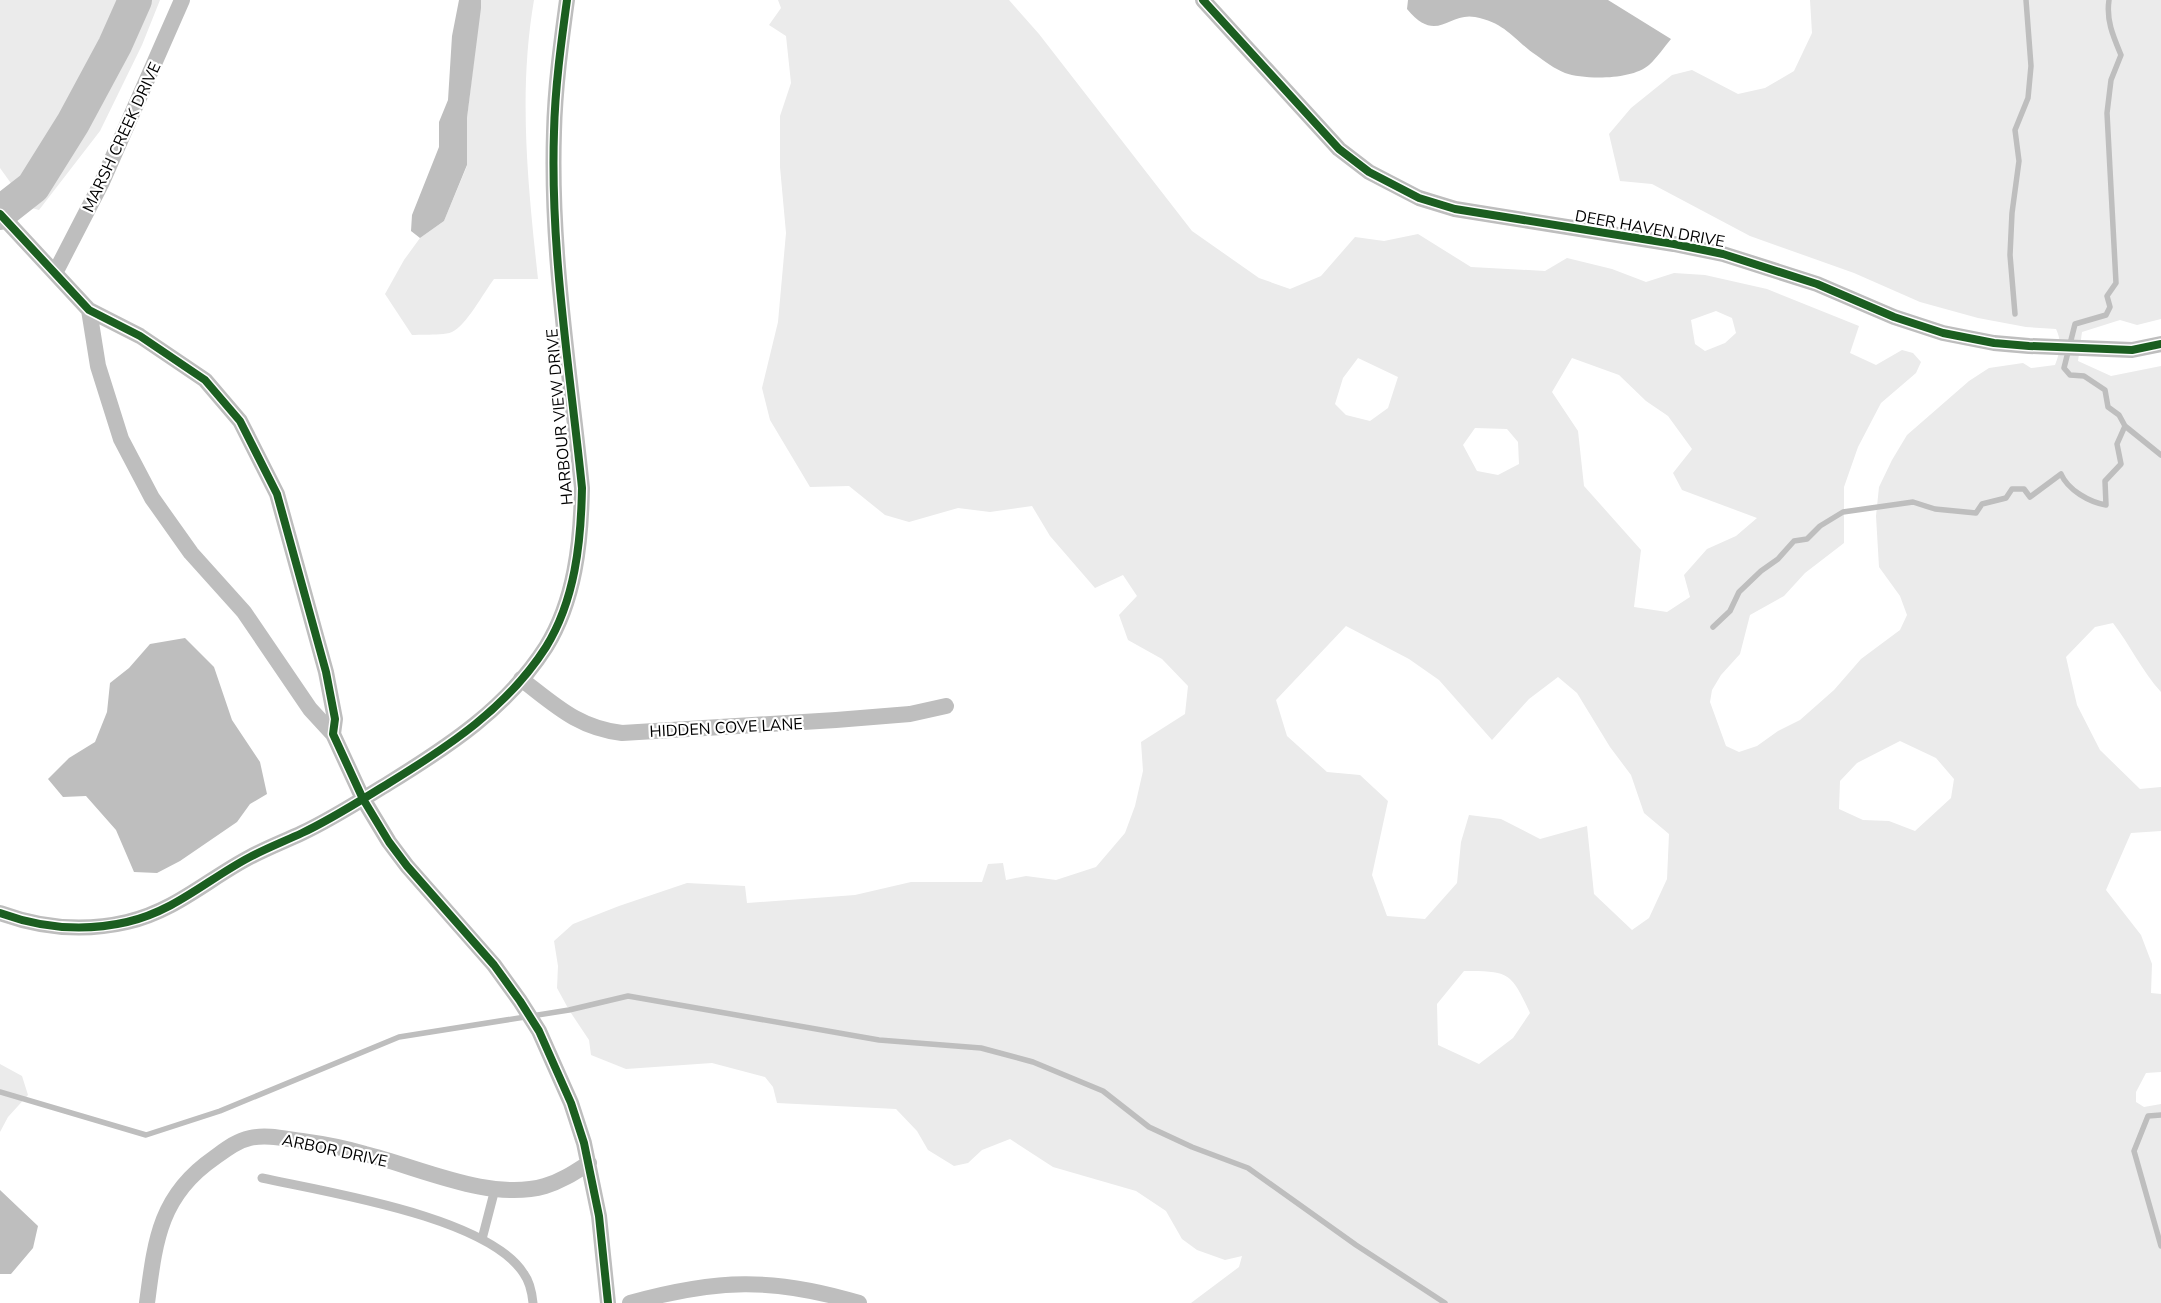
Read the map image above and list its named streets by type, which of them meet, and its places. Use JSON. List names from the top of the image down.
{
  "streets": {
    "street": [
      "MARSH CREEK DRIVE",
      "DEER HAVEN DRIVE",
      "HARBOUR VIEW DRIVE",
      "HIDDEN COVE LANE",
      "ARBOR DRIVE"
    ]
  },
  "crossings": [
    ["HARBOUR VIEW DRIVE", "HIDDEN COVE LANE"]
  ]
}
